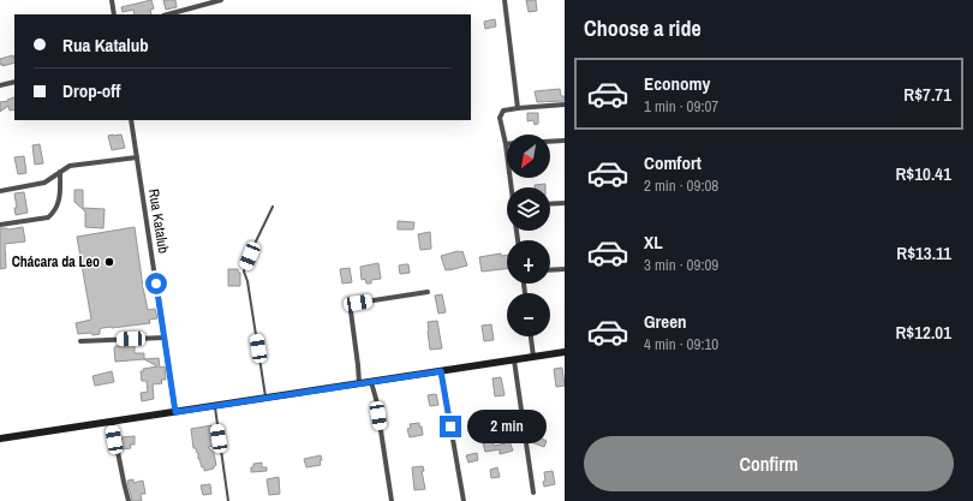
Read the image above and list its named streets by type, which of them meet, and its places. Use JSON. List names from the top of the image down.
{
  "streets": {
    "street": ["Rua Katalub"]
  },
  "places": ["Chácara da Leo"],
  "north": "bottom left",
  "page": {
    "heading": "Choose a ride",
    "banner": ["Rua Katalub", "Drop-off"],
    "list": [
      {
        "name": "Economy",
        "note": "1 min · 09:07",
        "value": "R$7.71"
      },
      {
        "name": "Comfort",
        "note": "2 min · 09:08",
        "value": "R$10.41"
      },
      {
        "name": "XL",
        "note": "3 min · 09:09",
        "value": "R$13.11"
      },
      {
        "name": "Green",
        "note": "4 min · 09:10",
        "value": "R$12.01"
      }
    ],
    "map_buttons": ["+", "−"],
    "bubble": "2 min",
    "buttons": "Confirm"
  }
}
